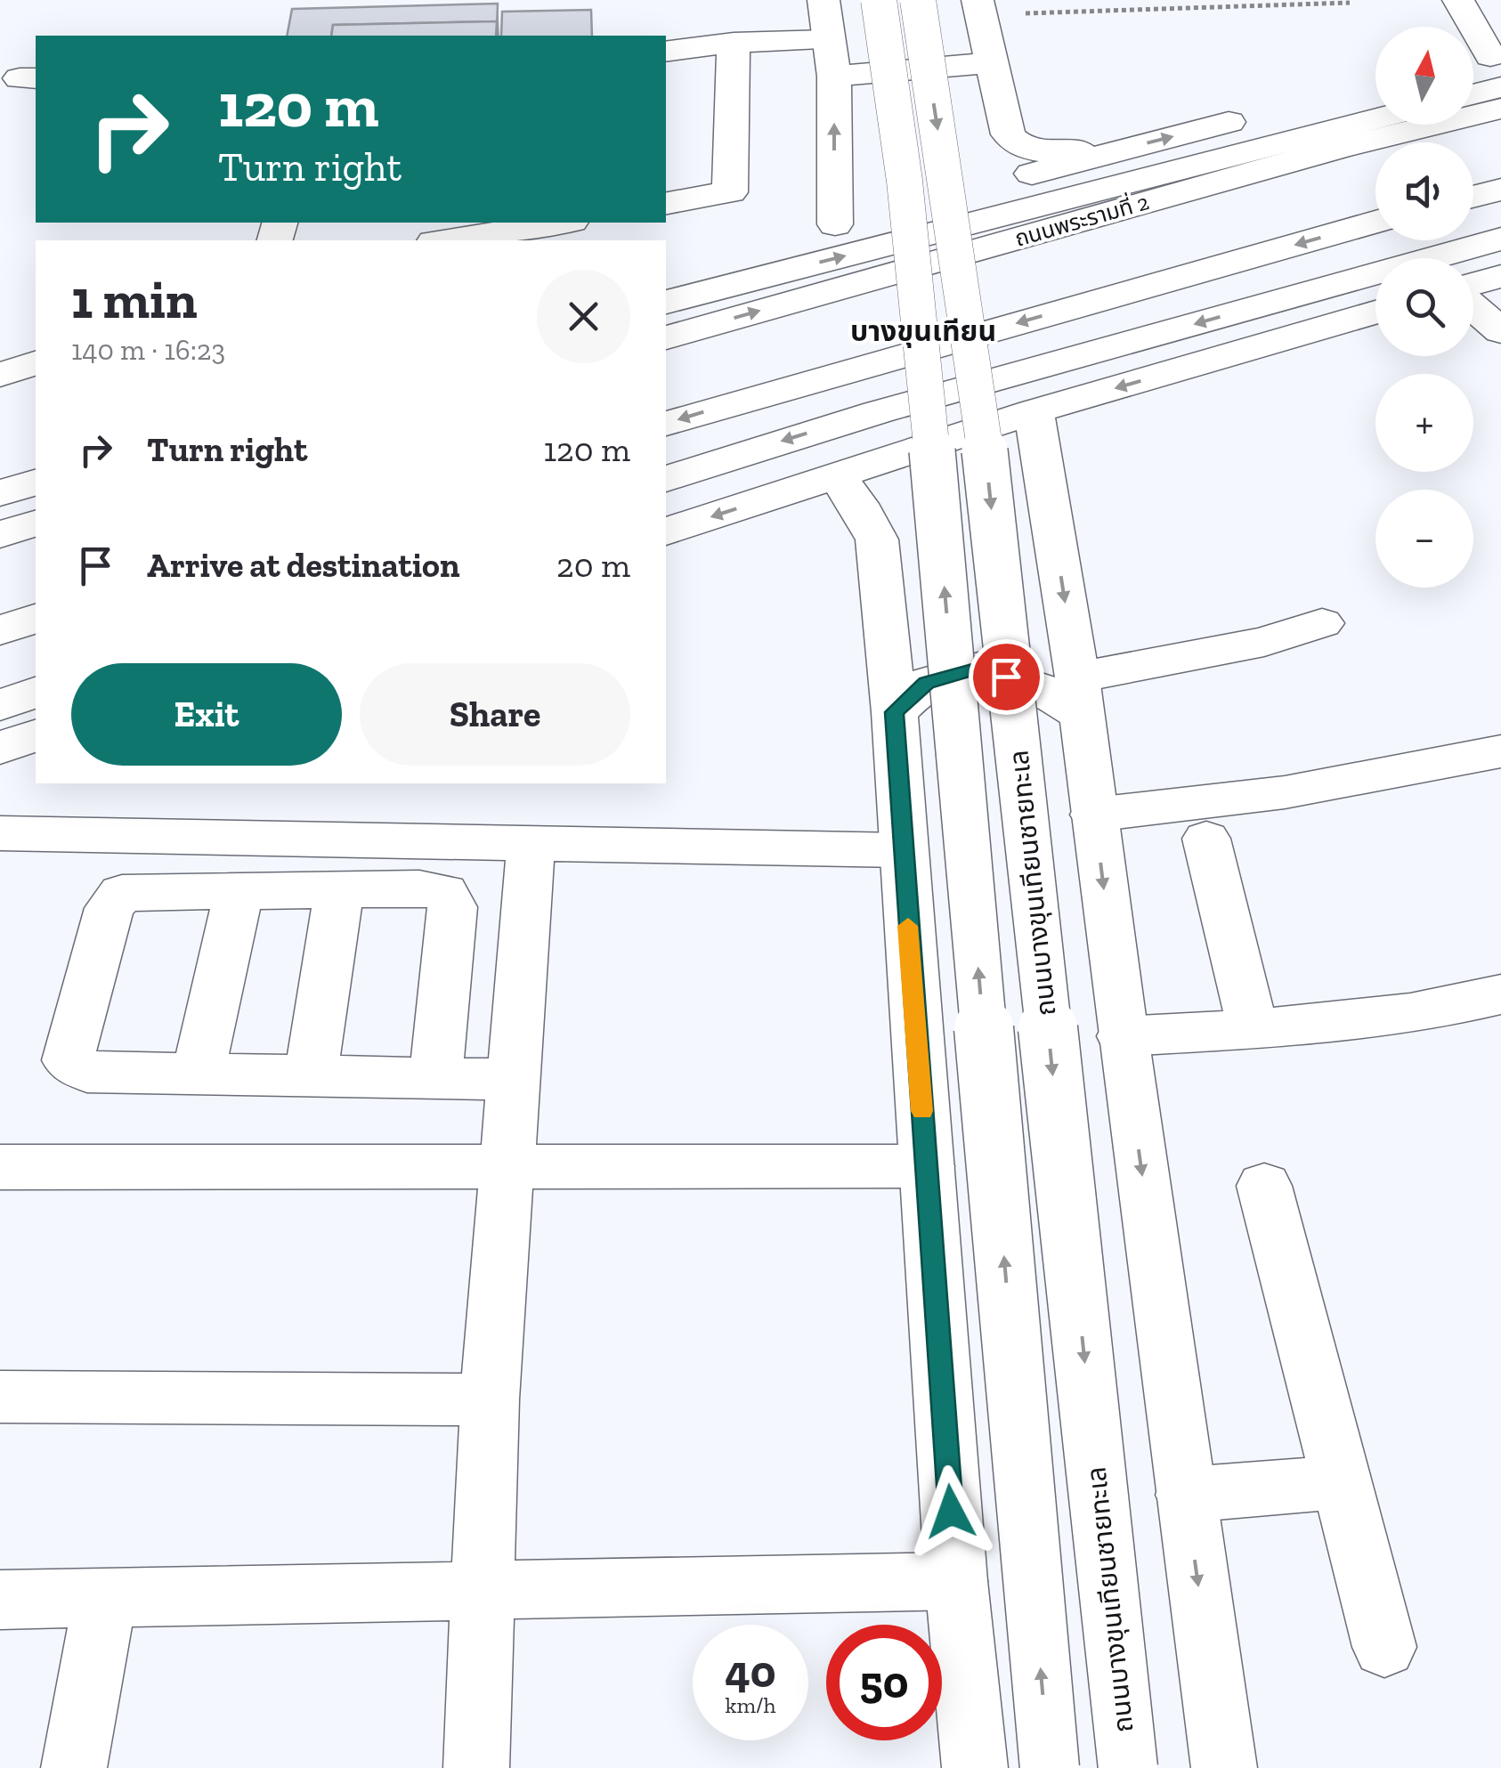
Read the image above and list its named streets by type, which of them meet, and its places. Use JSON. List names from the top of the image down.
{
  "streets": {
    "main road": ["ถนนพระรามที่ 2", "ถนนบางขุนเทียนชายทะเล"]
  },
  "districts": ["บางขุนเทียน"],
  "north": "top",
  "page": {
    "map_buttons": ["+", "−"],
    "turn": ["120 m", "Turn right"],
    "heading": ["1 min", "140 m · 16:23"],
    "list": [
      {
        "name": "Turn right",
        "value": "120 m"
      },
      {
        "name": "Arrive at destination",
        "value": "20 m"
      }
    ],
    "buttons": ["Exit", "Share"],
    "speed": "40 km/h",
    "limit": "50"
  }
}
